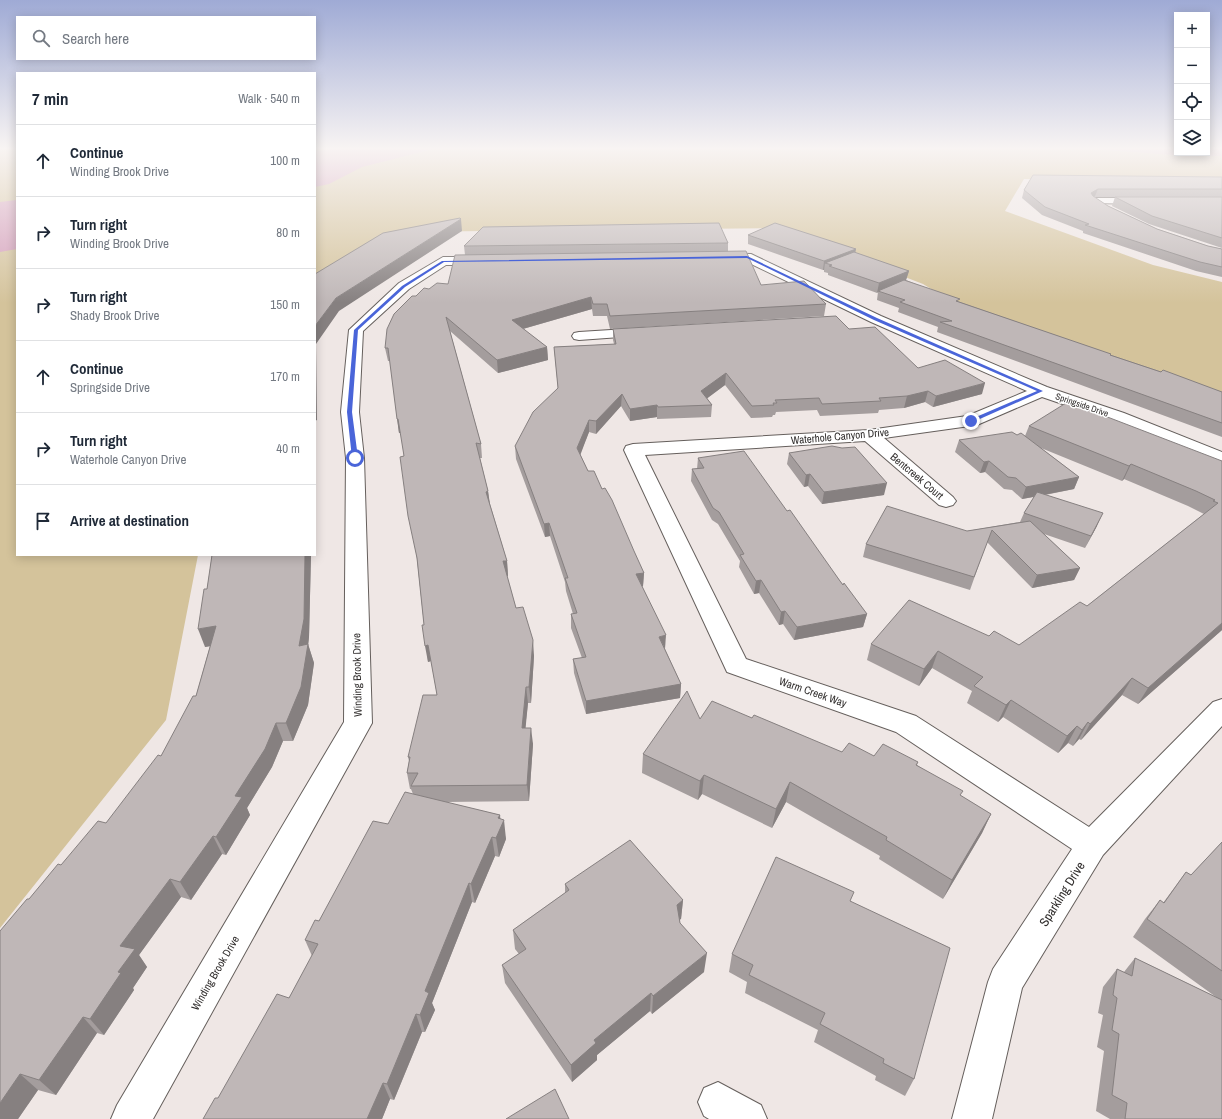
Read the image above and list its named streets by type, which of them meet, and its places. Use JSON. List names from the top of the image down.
{
  "streets": {
    "street": [
      "Springside Drive",
      "Waterhole Canyon Drive",
      "Bentcreek Court",
      "Winding Brook Drive",
      "Warm Creek Way",
      "Sparkling Drive"
    ]
  },
  "crossings": [
    ["Springside Drive", "Waterhole Canyon Drive"],
    ["Waterhole Canyon Drive", "Bentcreek Court"],
    ["Waterhole Canyon Drive", "Warm Creek Way"],
    ["Warm Creek Way", "Sparkling Drive"]
  ],
  "page": {
    "map_buttons": ["+", "−"],
    "search": "Search here",
    "heading": ["7 min", "Walk · 540 m"],
    "list": [
      ["Continue", "Winding Brook Drive", "100 m"],
      ["Turn right", "Winding Brook Drive", "80 m"],
      ["Turn right", "Shady Brook Drive", "150 m"],
      ["Continue", "Springside Drive", "170 m"],
      ["Turn right", "Waterhole Canyon Drive", "40 m"],
      "Arrive at destination"
    ]
  }
}
